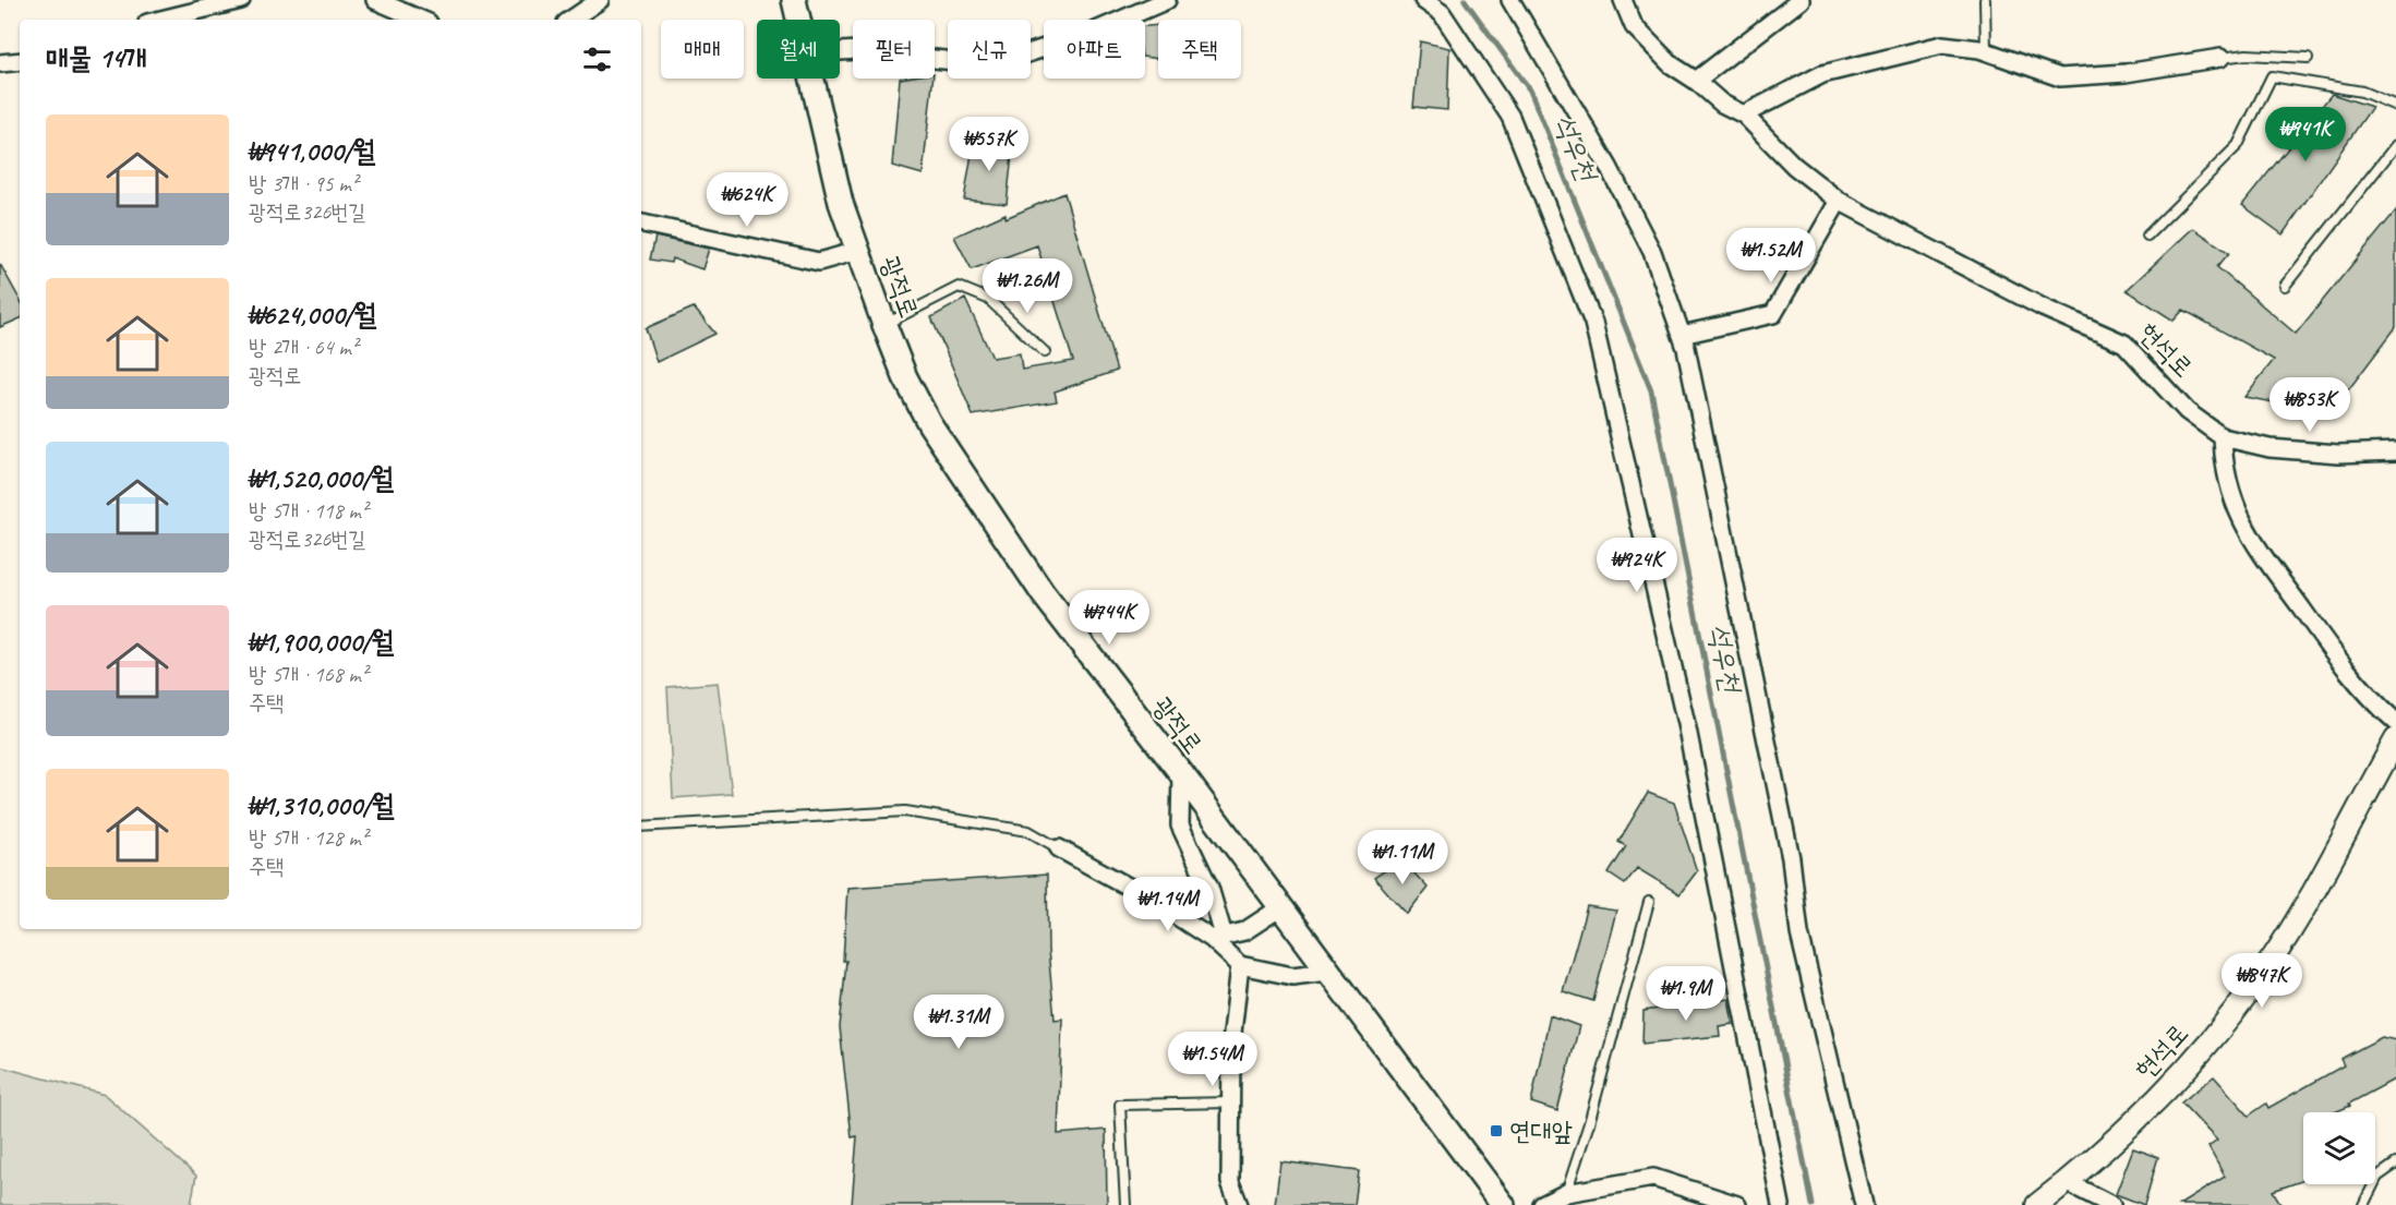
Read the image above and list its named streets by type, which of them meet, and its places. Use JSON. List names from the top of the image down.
{
  "streets": {
    "main road": ["광적로"],
    "street": ["현석로"]
  },
  "water": ["석우천"],
  "places": {
    "transit": ["연대앞"]
  },
  "page": {
    "chip": [
      "매매",
      "월세",
      "필터",
      "신규",
      "아파트",
      "주택"
    ],
    "heading": "매물 14개",
    "list": [
      {
        "name": "₩941,000/월",
        "note": "방 3개 · 95 m² · 광적로326번길"
      },
      {
        "name": "₩624,000/월",
        "note": "방 2개 · 64 m² · 광적로"
      },
      {
        "name": "₩1,520,000/월",
        "note": "방 5개 · 118 m² · 광적로326번길"
      },
      {
        "name": "₩1,900,000/월",
        "note": "방 5개 · 168 m² · 주택"
      },
      {
        "name": "₩1,310,000/월",
        "note": "방 5개 · 128 m² · 주택"
      }
    ],
    "price": [
      "₩941K",
      "₩557K",
      "₩624K",
      "₩1.52M",
      "₩1.26M",
      "₩853K",
      "₩924K",
      "₩744K",
      "₩1.11M",
      "₩1.14M",
      "₩847K",
      "₩1.9M",
      "₩1.31M",
      "₩1.54M"
    ]
  }
}
